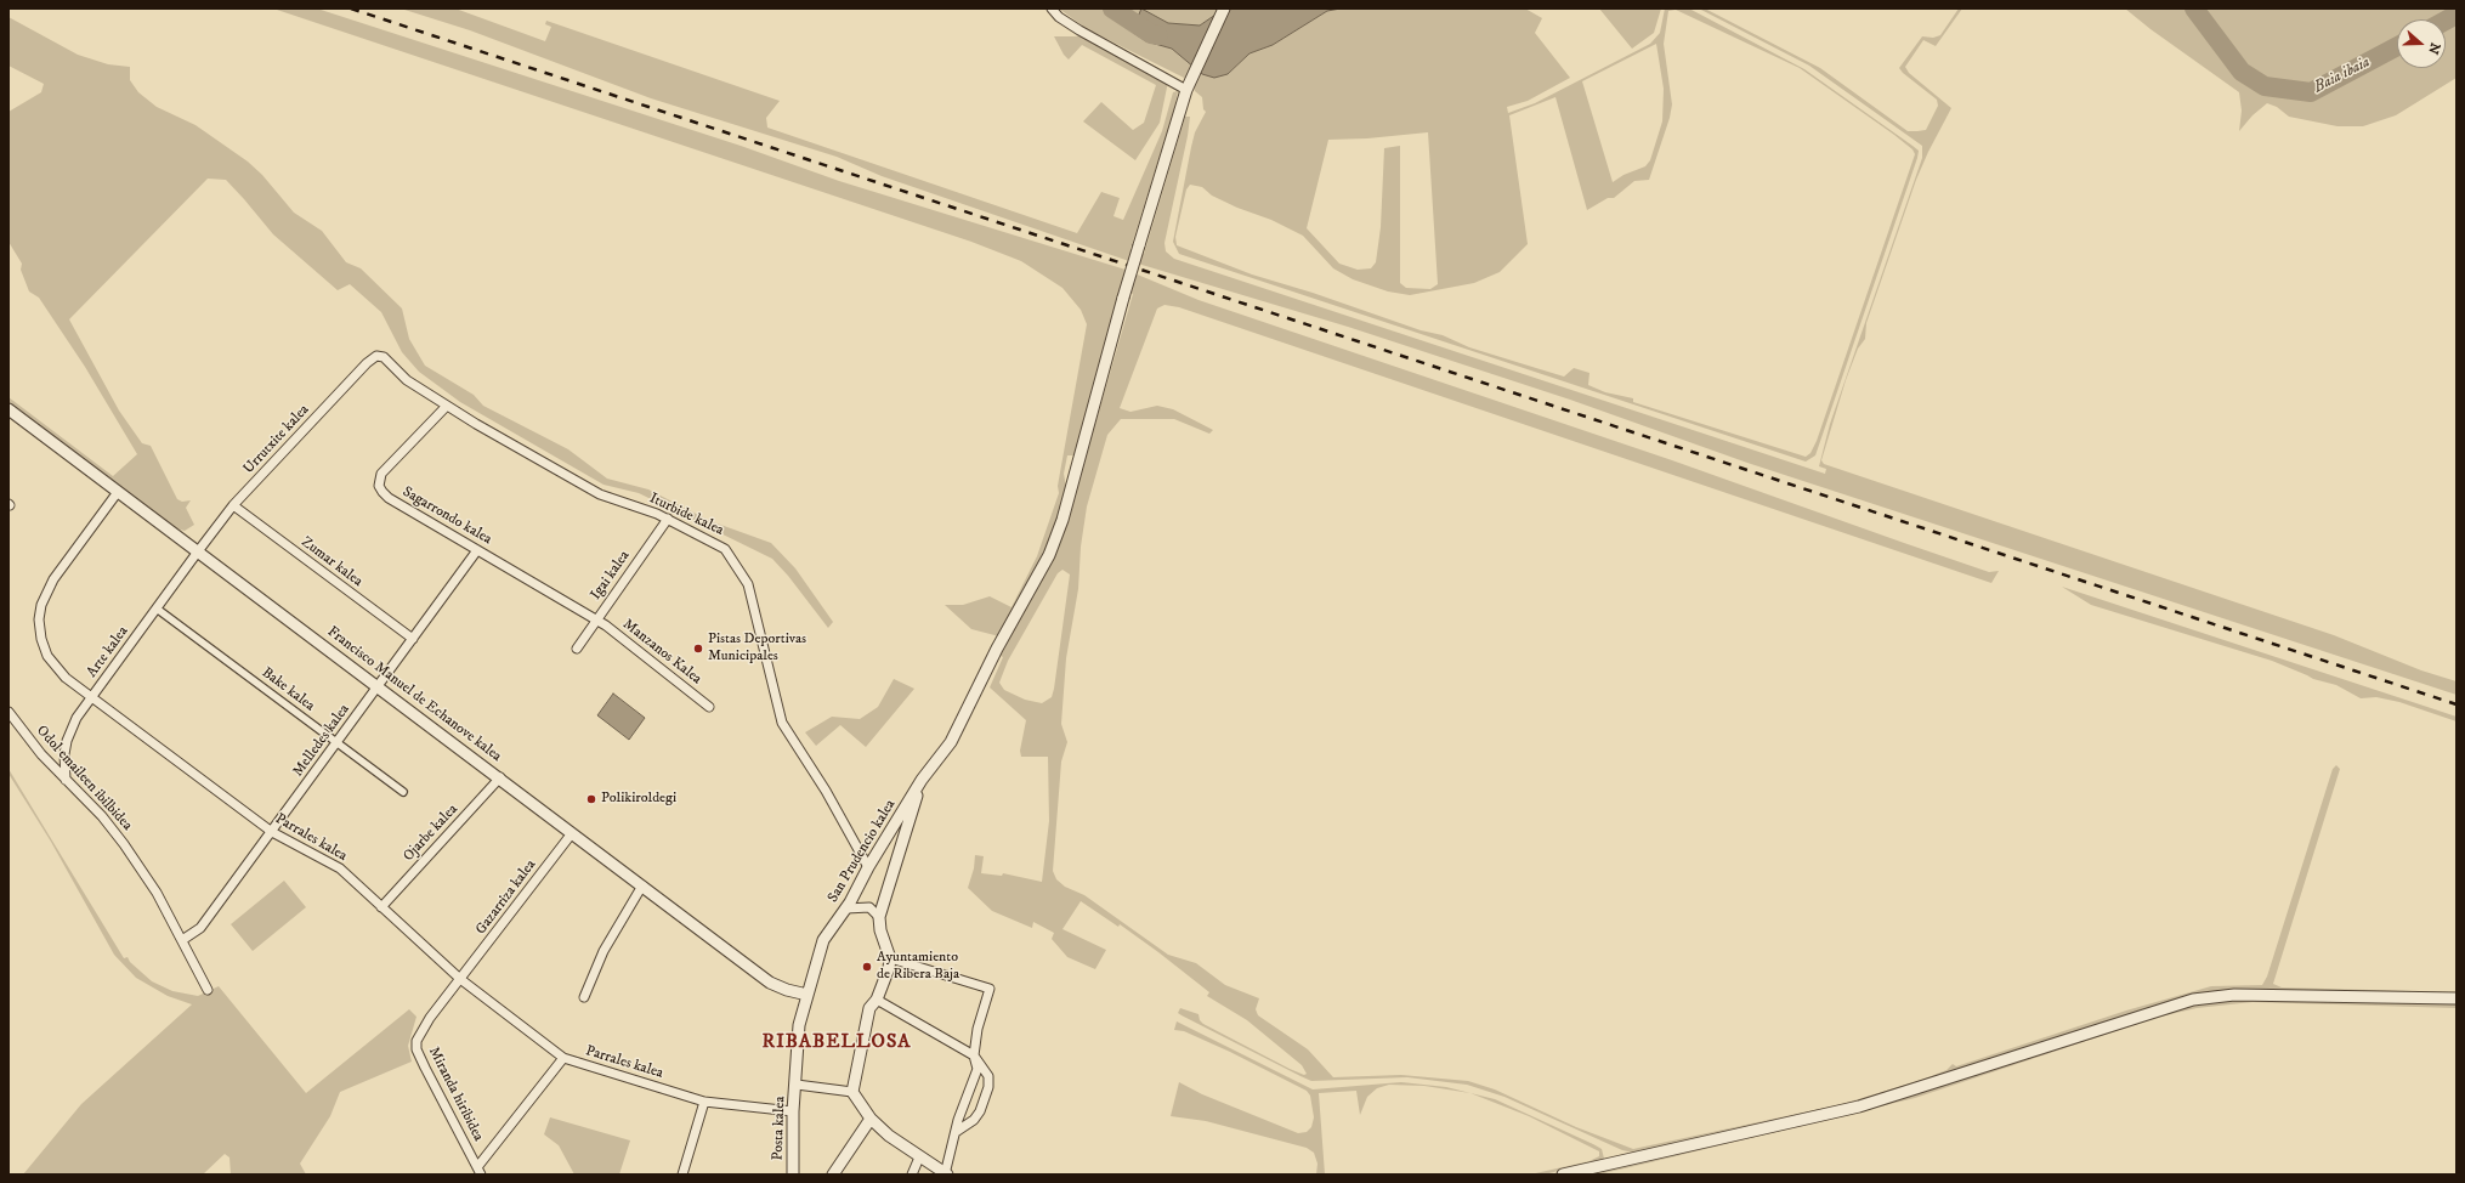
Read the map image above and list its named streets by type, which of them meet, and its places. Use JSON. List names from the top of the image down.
{
  "streets": {
    "street": [
      "Urrutxite kalea",
      "Iturbide kalea",
      "Sagarrondo kalea",
      "Zumar kalea",
      "Igai kalea",
      "Arte kalea",
      "Manzanos Kalea",
      "Bake kalea",
      "Francisco Manuel de Echanove kalea",
      "Melledes kalea",
      "Odol emaileen ibilbidea",
      "Ojarbe kalea",
      "Parrales kalea",
      "San Prudencio kalea",
      "Gazarriza kalea",
      "Miranda hiribidea",
      "Posta kalea"
    ]
  },
  "crossings": [
    ["Urrutxite kalea", "Iturbide kalea"],
    ["Urrutxite kalea", "Zumar kalea"],
    ["Urrutxite kalea", "Arte kalea"],
    ["Urrutxite kalea", "Francisco Manuel de Echanove kalea"],
    ["Iturbide kalea", "Sagarrondo kalea"],
    ["Iturbide kalea", "Igai kalea"],
    ["Iturbide kalea", "San Prudencio kalea"],
    ["Sagarrondo kalea", "Igai kalea"],
    ["Sagarrondo kalea", "Manzanos Kalea"],
    ["Sagarrondo kalea", "Melledes kalea"],
    ["Zumar kalea", "Melledes kalea"],
    ["Igai kalea", "Manzanos Kalea"],
    ["Arte kalea", "Bake kalea"],
    ["Arte kalea", "Francisco Manuel de Echanove kalea"],
    ["Arte kalea", "Odol emaileen ibilbidea"],
    ["Arte kalea", "Parrales kalea"],
    ["Bake kalea", "Melledes kalea"],
    ["Francisco Manuel de Echanove kalea", "Melledes kalea"],
    ["Francisco Manuel de Echanove kalea", "Ojarbe kalea"],
    ["Francisco Manuel de Echanove kalea", "Parrales kalea"],
    ["Francisco Manuel de Echanove kalea", "San Prudencio kalea"],
    ["Francisco Manuel de Echanove kalea", "Gazarriza kalea"],
    ["Melledes kalea", "Odol emaileen ibilbidea"],
    ["Melledes kalea", "Parrales kalea"],
    ["Ojarbe kalea", "Parrales kalea"],
    ["Parrales kalea", "Gazarriza kalea"],
    ["Parrales kalea", "Miranda hiribidea"],
    ["Parrales kalea", "Posta kalea"],
    ["San Prudencio kalea", "Posta kalea"],
    ["Gazarriza kalea", "Miranda hiribidea"]
  ],
  "districts": ["RIBABELLOSA"],
  "water": ["Baia ibaia"],
  "places": ["Pistas Deportivas Municipales", "Polikiroldegi", "Ayuntamiento de Ribera Baja"],
  "north": "right"
}
